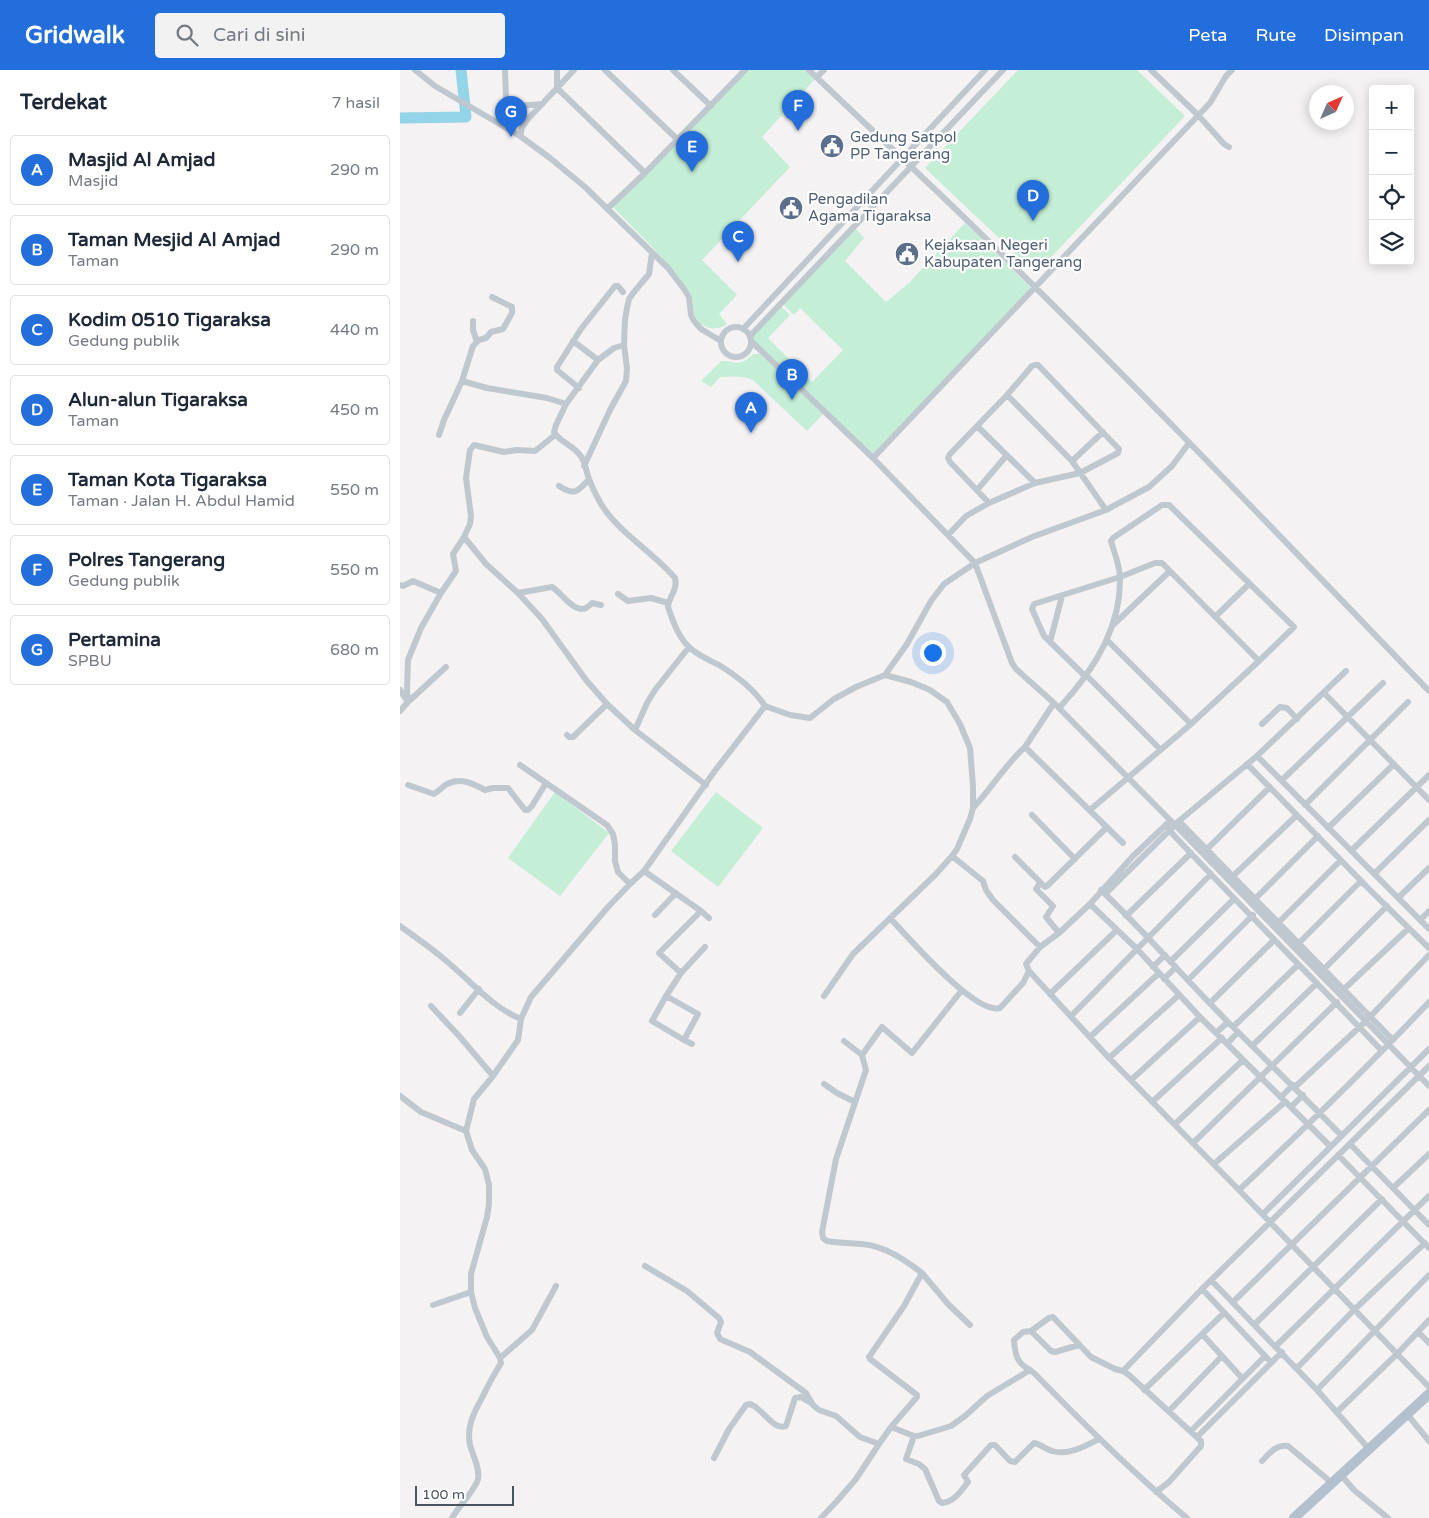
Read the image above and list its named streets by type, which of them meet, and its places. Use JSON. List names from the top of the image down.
{
  "places": {
    "public building": ["Gedung Satpol PP Tangerang", "Pengadilan Agama Tigaraksa", "Kejaksaan Negeri Kabupaten Tangerang"]
  },
  "scale_bar": "100 m",
  "north": "top right",
  "page": {
    "header": "Gridwalk",
    "search": "Cari di sini",
    "nav": ["Peta", "Rute", "Disimpan"],
    "heading": ["Terdekat", "7 hasil"],
    "map_buttons": ["+", "−"],
    "pins": [
      "F",
      "G",
      "E",
      "D",
      "C",
      "B",
      "A"
    ],
    "list": [
      {
        "mark": "A",
        "name": "Masjid Al Amjad",
        "note": "Masjid",
        "value": "290 m"
      },
      {
        "mark": "B",
        "name": "Taman Mesjid Al Amjad",
        "note": "Taman",
        "value": "290 m"
      },
      {
        "mark": "C",
        "name": "Kodim 0510 Tigaraksa",
        "note": "Gedung publik",
        "value": "440 m"
      },
      {
        "mark": "D",
        "name": "Alun-alun Tigaraksa",
        "note": "Taman",
        "value": "450 m"
      },
      {
        "mark": "E",
        "name": "Taman Kota Tigaraksa",
        "note": "Taman · Jalan H. Abdul Hamid",
        "value": "550 m"
      },
      {
        "mark": "F",
        "name": "Polres Tangerang",
        "note": "Gedung publik",
        "value": "550 m"
      },
      {
        "mark": "G",
        "name": "Pertamina",
        "note": "SPBU",
        "value": "680 m"
      }
    ],
    "scale": "100 m"
  }
}
